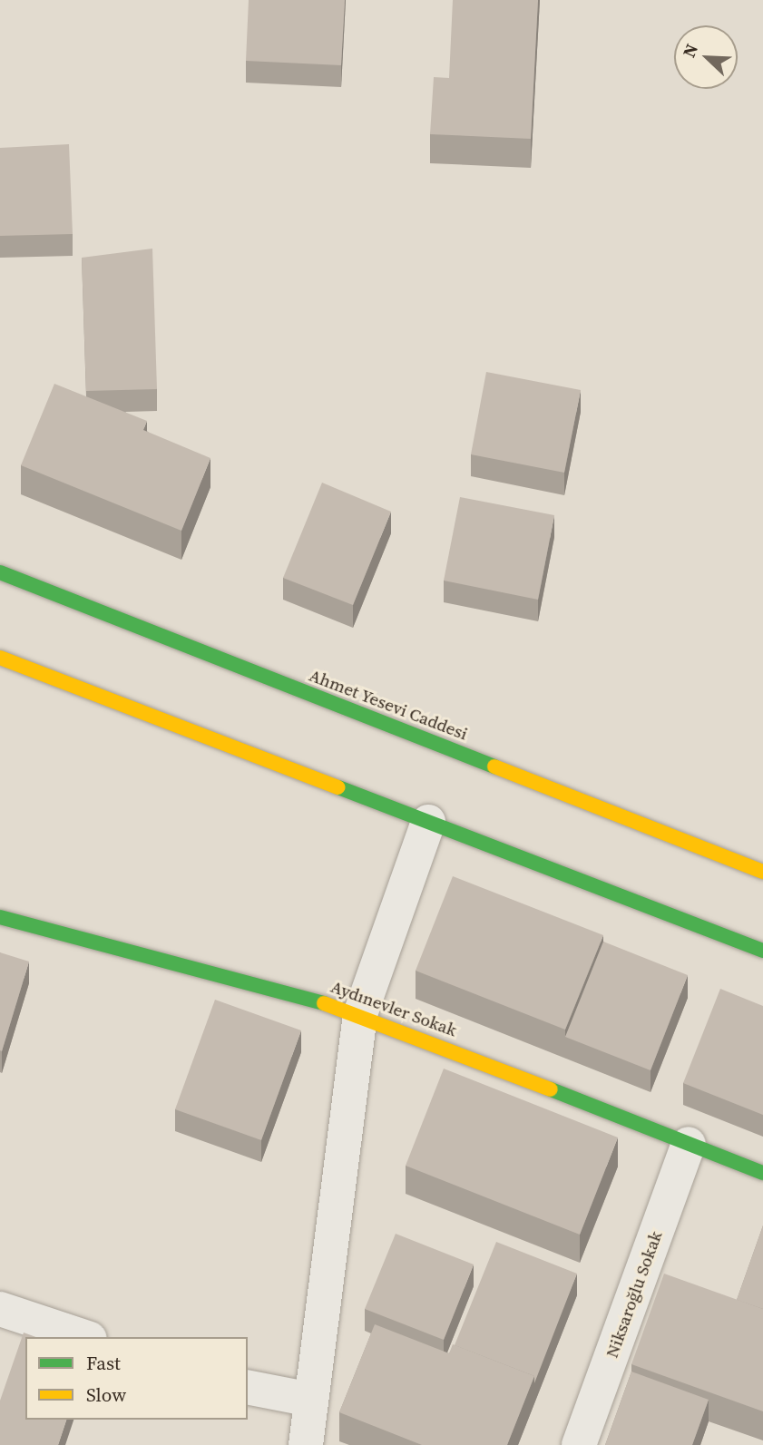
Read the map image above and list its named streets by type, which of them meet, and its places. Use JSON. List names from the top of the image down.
{
  "streets": {
    "main road": ["Ahmet Yesevi Caddesi", "Aydınevler Sokak"],
    "street": ["Niksaroğlu Sokak"]
  },
  "crossings": [
    ["Aydınevler Sokak", "Niksaroğlu Sokak"]
  ],
  "legend": ["Fast", "Slow"],
  "north": "top left"
}
